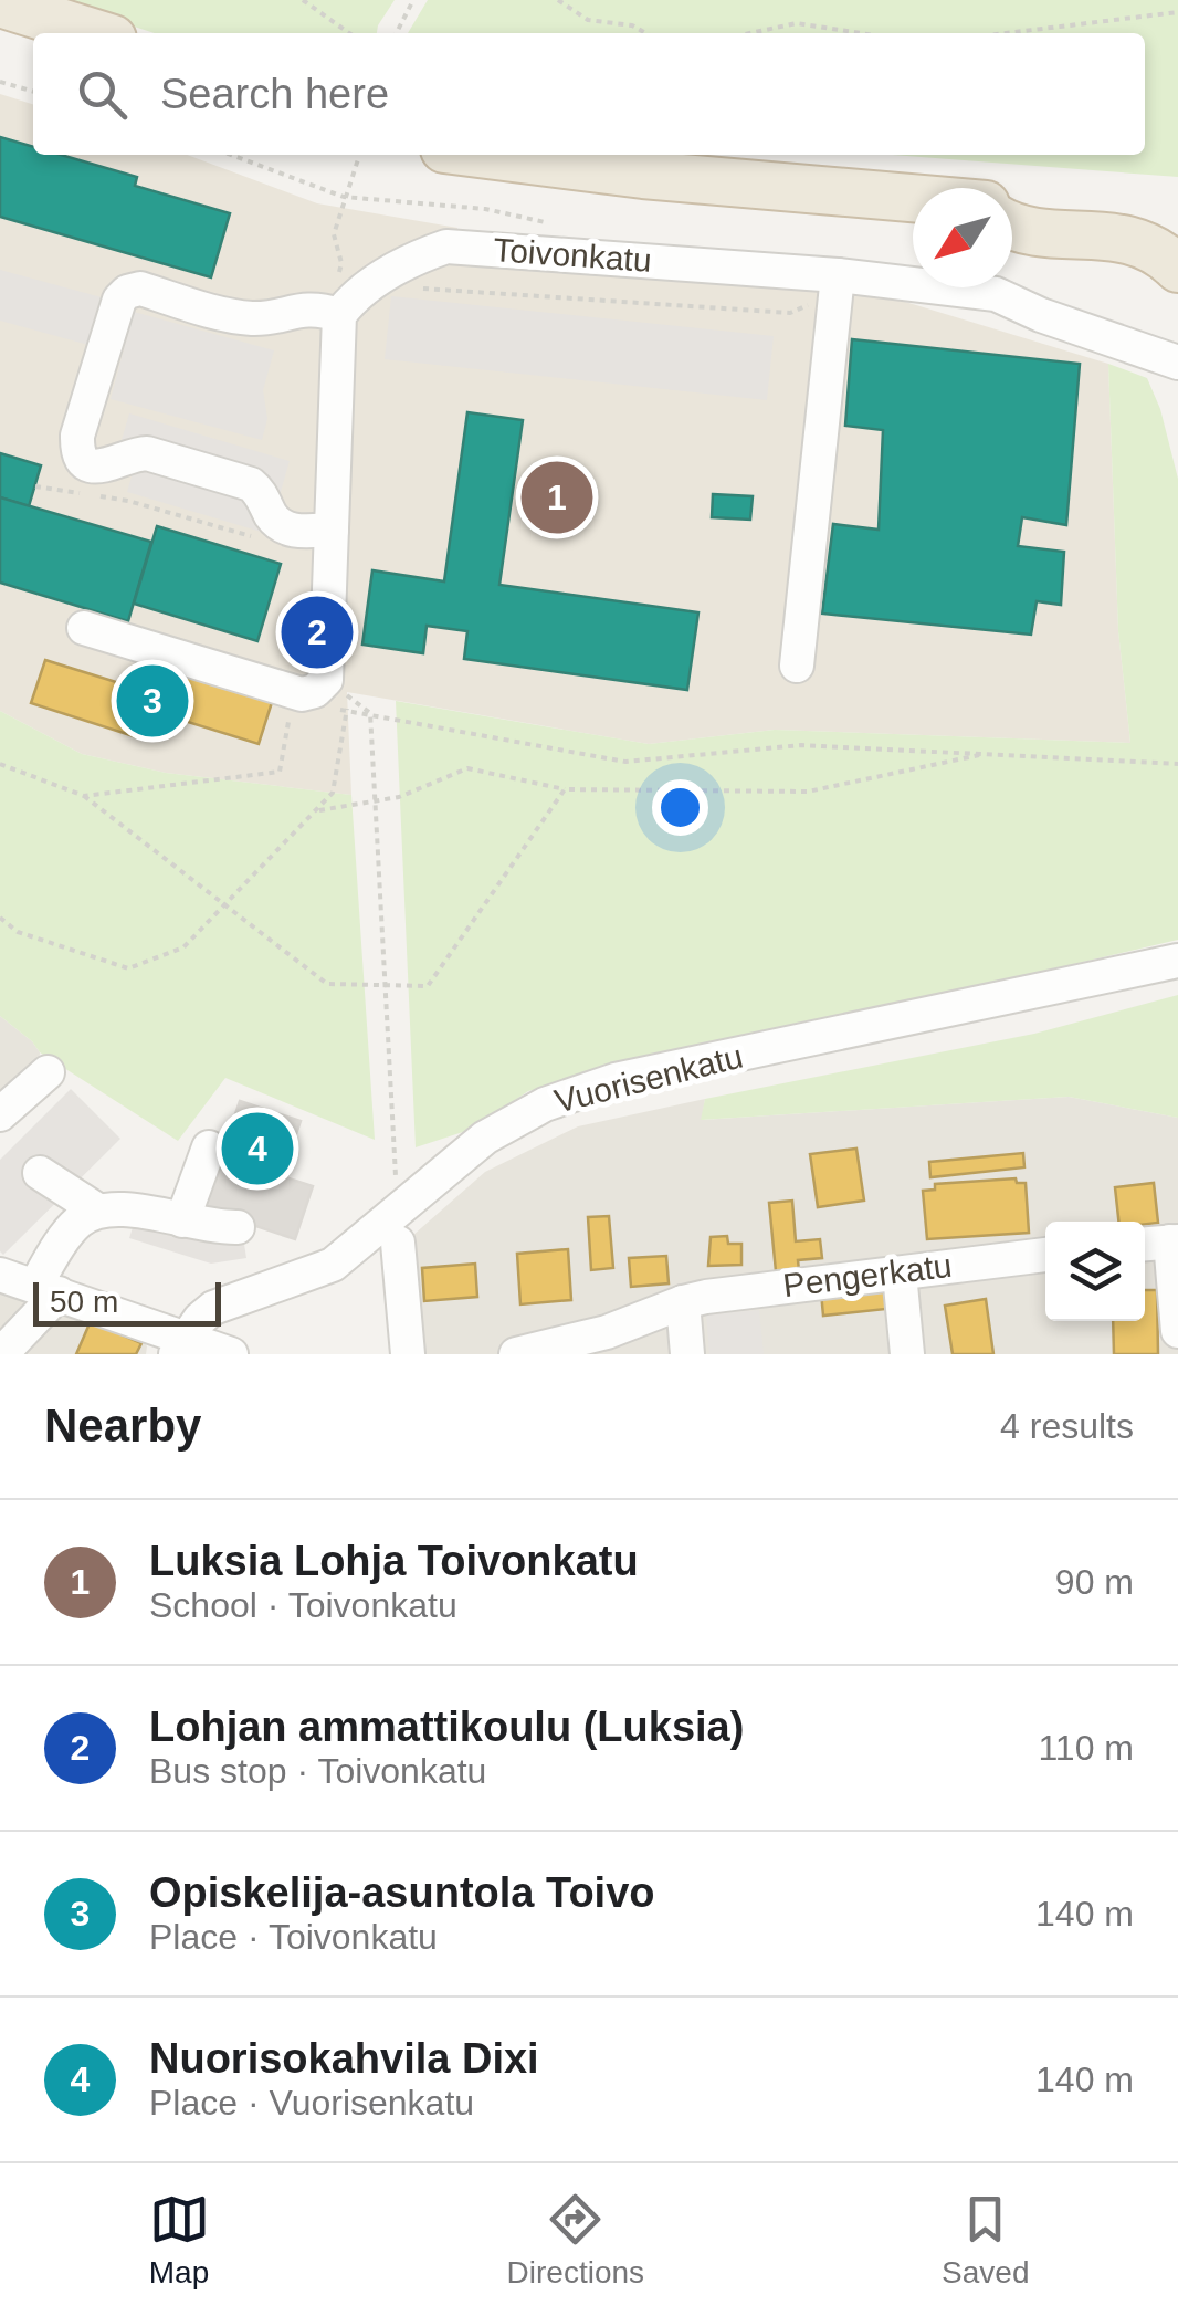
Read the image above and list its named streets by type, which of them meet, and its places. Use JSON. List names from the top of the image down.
{
  "streets": {
    "street": ["Toivonkatu", "Vuorisenkatu", "Pengerkatu"]
  },
  "scale_bar": "50 m",
  "north": "bottom left",
  "page": {
    "search": "Search here",
    "pins": [
      "1",
      "2",
      "3",
      "4"
    ],
    "scale": "50 m",
    "heading": ["Nearby", "4 results"],
    "list": [
      {
        "mark": "1",
        "name": "Luksia Lohja Toivonkatu",
        "note": "School · Toivonkatu",
        "value": "90 m"
      },
      {
        "mark": "2",
        "name": "Lohjan ammattikoulu (Luksia)",
        "note": "Bus stop · Toivonkatu",
        "value": "110 m"
      },
      {
        "mark": "3",
        "name": "Opiskelija-asuntola Toivo",
        "note": "Place · Toivonkatu",
        "value": "140 m"
      },
      {
        "mark": "4",
        "name": "Nuorisokahvila Dixi",
        "note": "Place · Vuorisenkatu",
        "value": "140 m"
      }
    ],
    "nav": ["Map", "Directions", "Saved"]
  }
}
